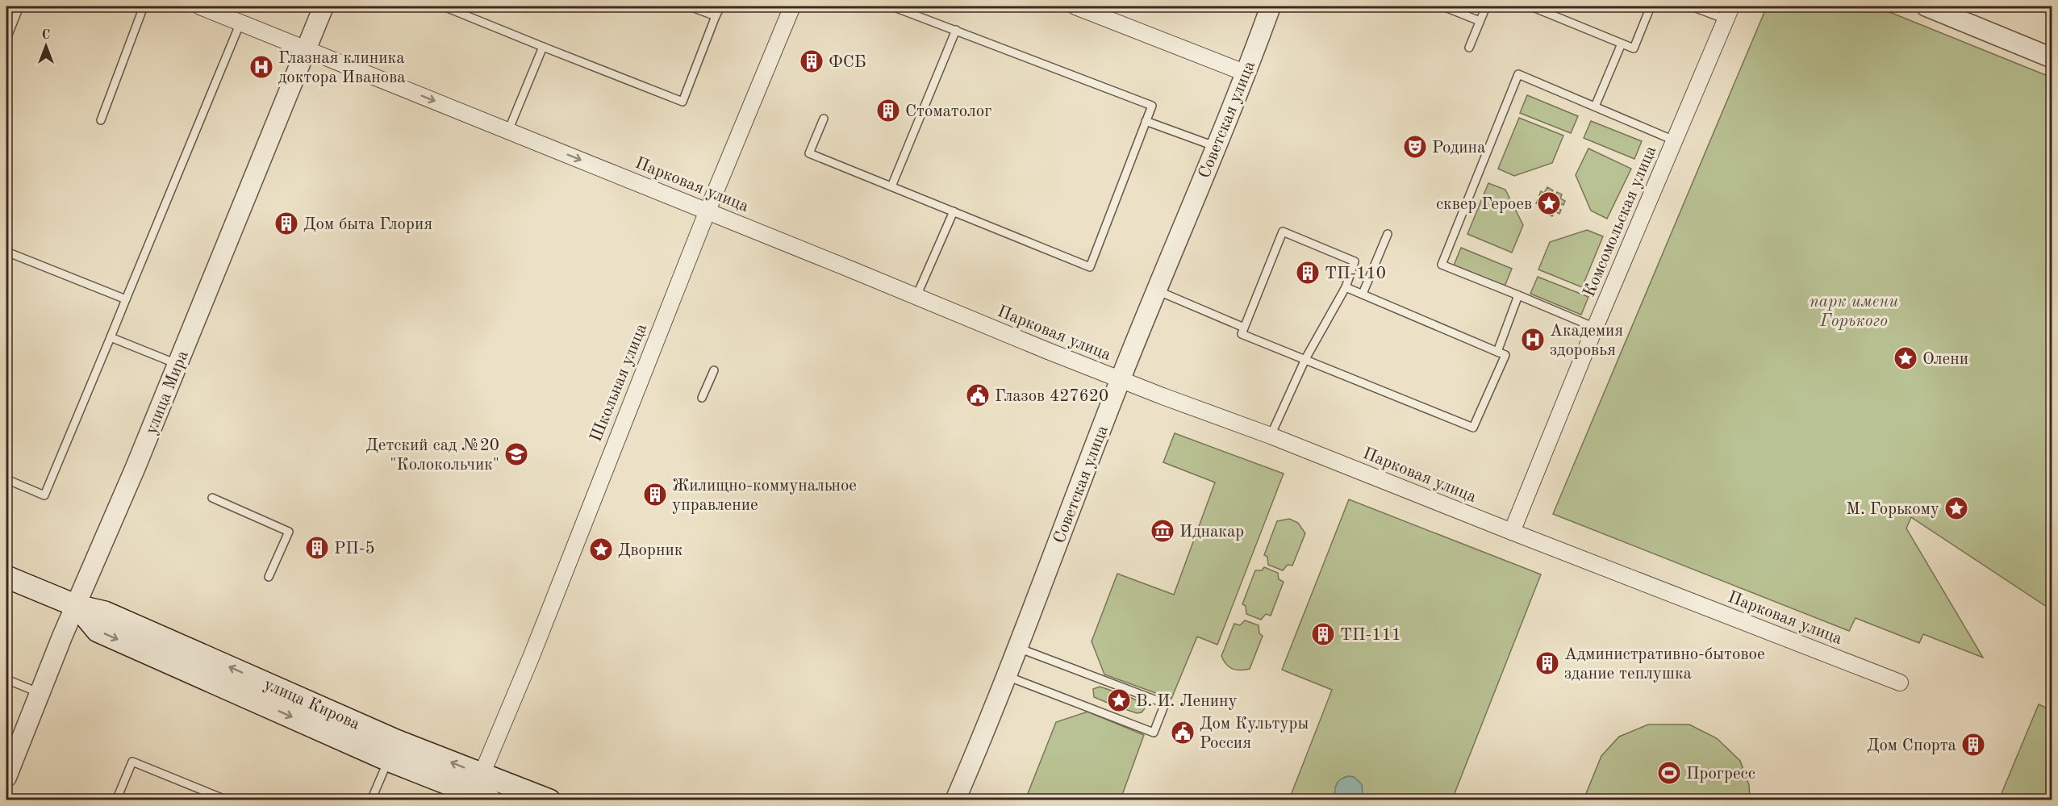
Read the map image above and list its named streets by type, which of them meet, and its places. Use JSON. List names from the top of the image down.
{
  "streets": {
    "main road": ["улица Кирова"],
    "street": [
      "Советская улица",
      "Парковая улица",
      "Комсомольская улица",
      "Школьная улица",
      "улица Мира"
    ]
  },
  "crossings": [
    ["Советская улица", "Парковая улица"],
    ["Парковая улица", "Комсомольская улица"],
    ["Парковая улица", "Школьная улица"],
    ["Парковая улица", "улица Мира"],
    ["Школьная улица", "улица Кирова"],
    ["улица Мира", "улица Кирова"]
  ],
  "parks": ["парк имени Горького"],
  "places": {
    "building": [
      "ФСБ",
      "Стоматолог",
      "Дом быта Глория",
      "ТП-110",
      "Жилищно-коммунальное управление",
      "РП-5",
      "ТП-111",
      "Административно-бытовое здание теплушка",
      "Дом Спорта"
    ],
    "hospital": ["Глазная клиника доктора Иванова", "Академия здоровья"],
    "theatre": ["Родина"],
    "place": [
      "сквер Героев",
      "Олени",
      "М. Горькому",
      "Дворник",
      "В. И. Ленину"
    ],
    "public building": ["Глазов 427620", "Дом Культуры Россия"],
    "school or university": ["Детский сад №20 \"Колокольчик\""],
    "museum": ["Иднакар"],
    "sports": ["Прогресс"]
  },
  "north": "top"
}
